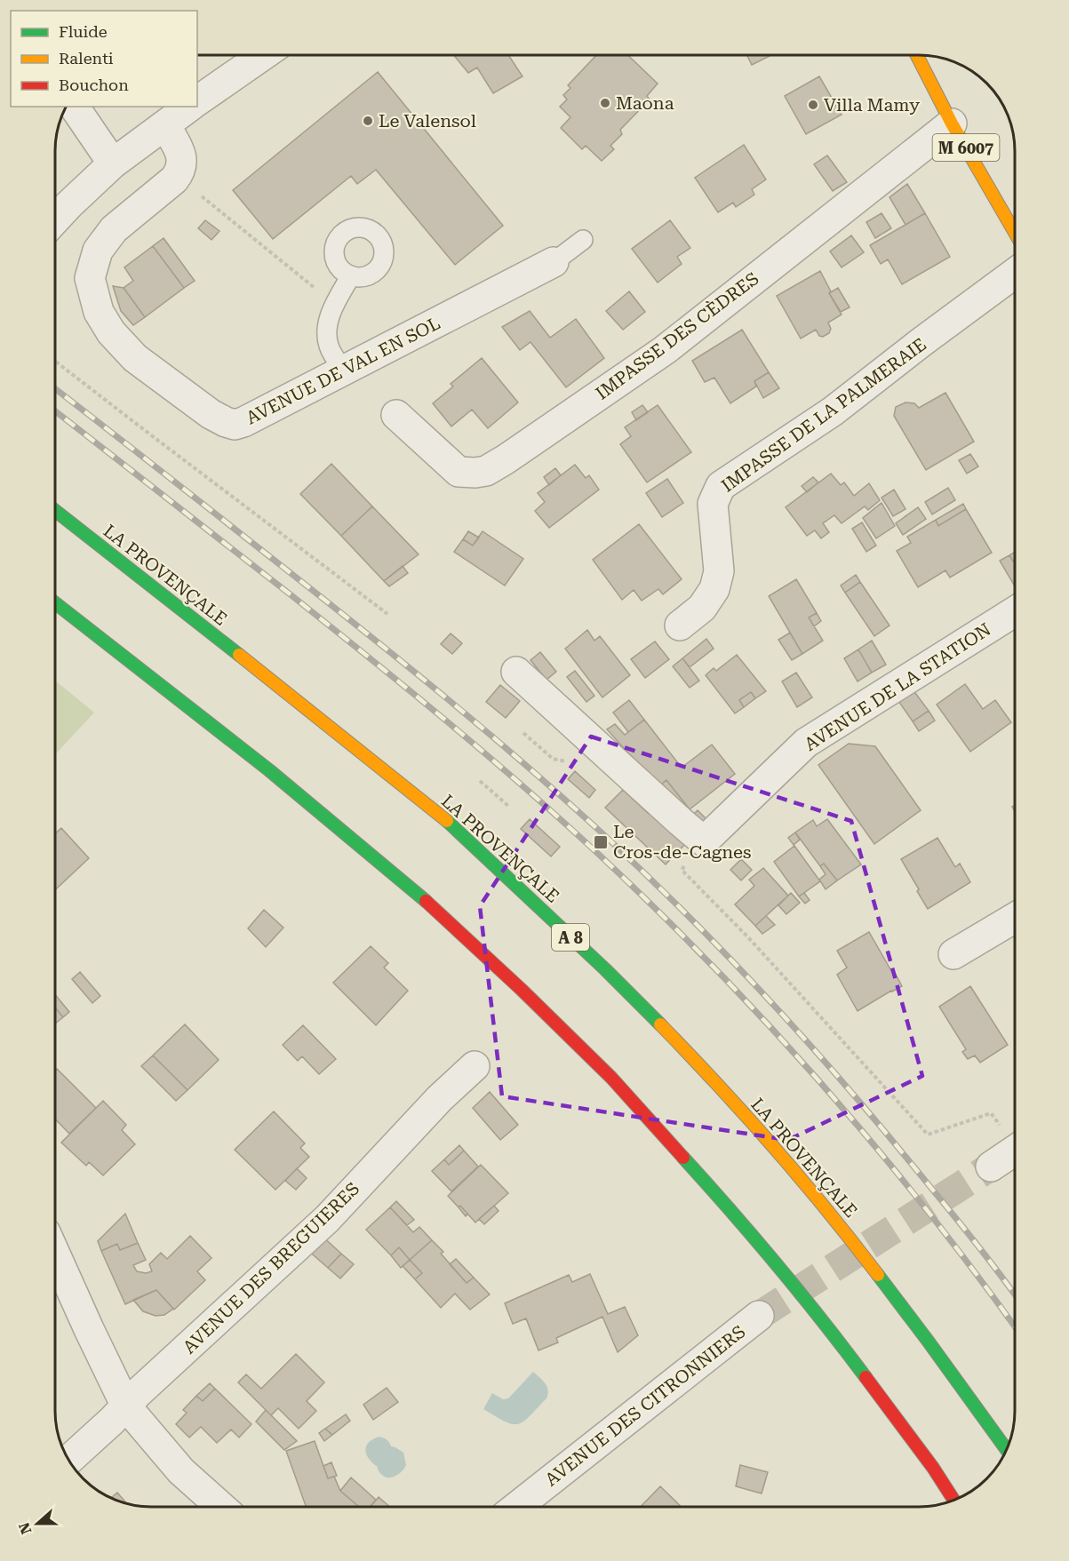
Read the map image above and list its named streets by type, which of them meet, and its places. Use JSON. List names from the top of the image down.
{
  "streets": {
    "main road": ["M 6007", "LA PROVENÇALE", "A 8"],
    "street": [
      "IMPASSE DES CÈDRES",
      "AVENUE DE VAL EN SOL",
      "IMPASSE DE LA PALMERAIE",
      "AVENUE DE LA STATION",
      "AVENUE DES BREGUIERES",
      "AVENUE DES CITRONNIERS"
    ]
  },
  "crossings": [
    ["M 6007", "IMPASSE DES CÈDRES"]
  ],
  "places": {
    "other": ["Maona", "Villa Mamy", "Le Valensol"],
    "transit": ["Le Cros-de-Cagnes"]
  },
  "legend": ["Fluide", "Ralenti", "Bouchon"],
  "north": "left"
}
